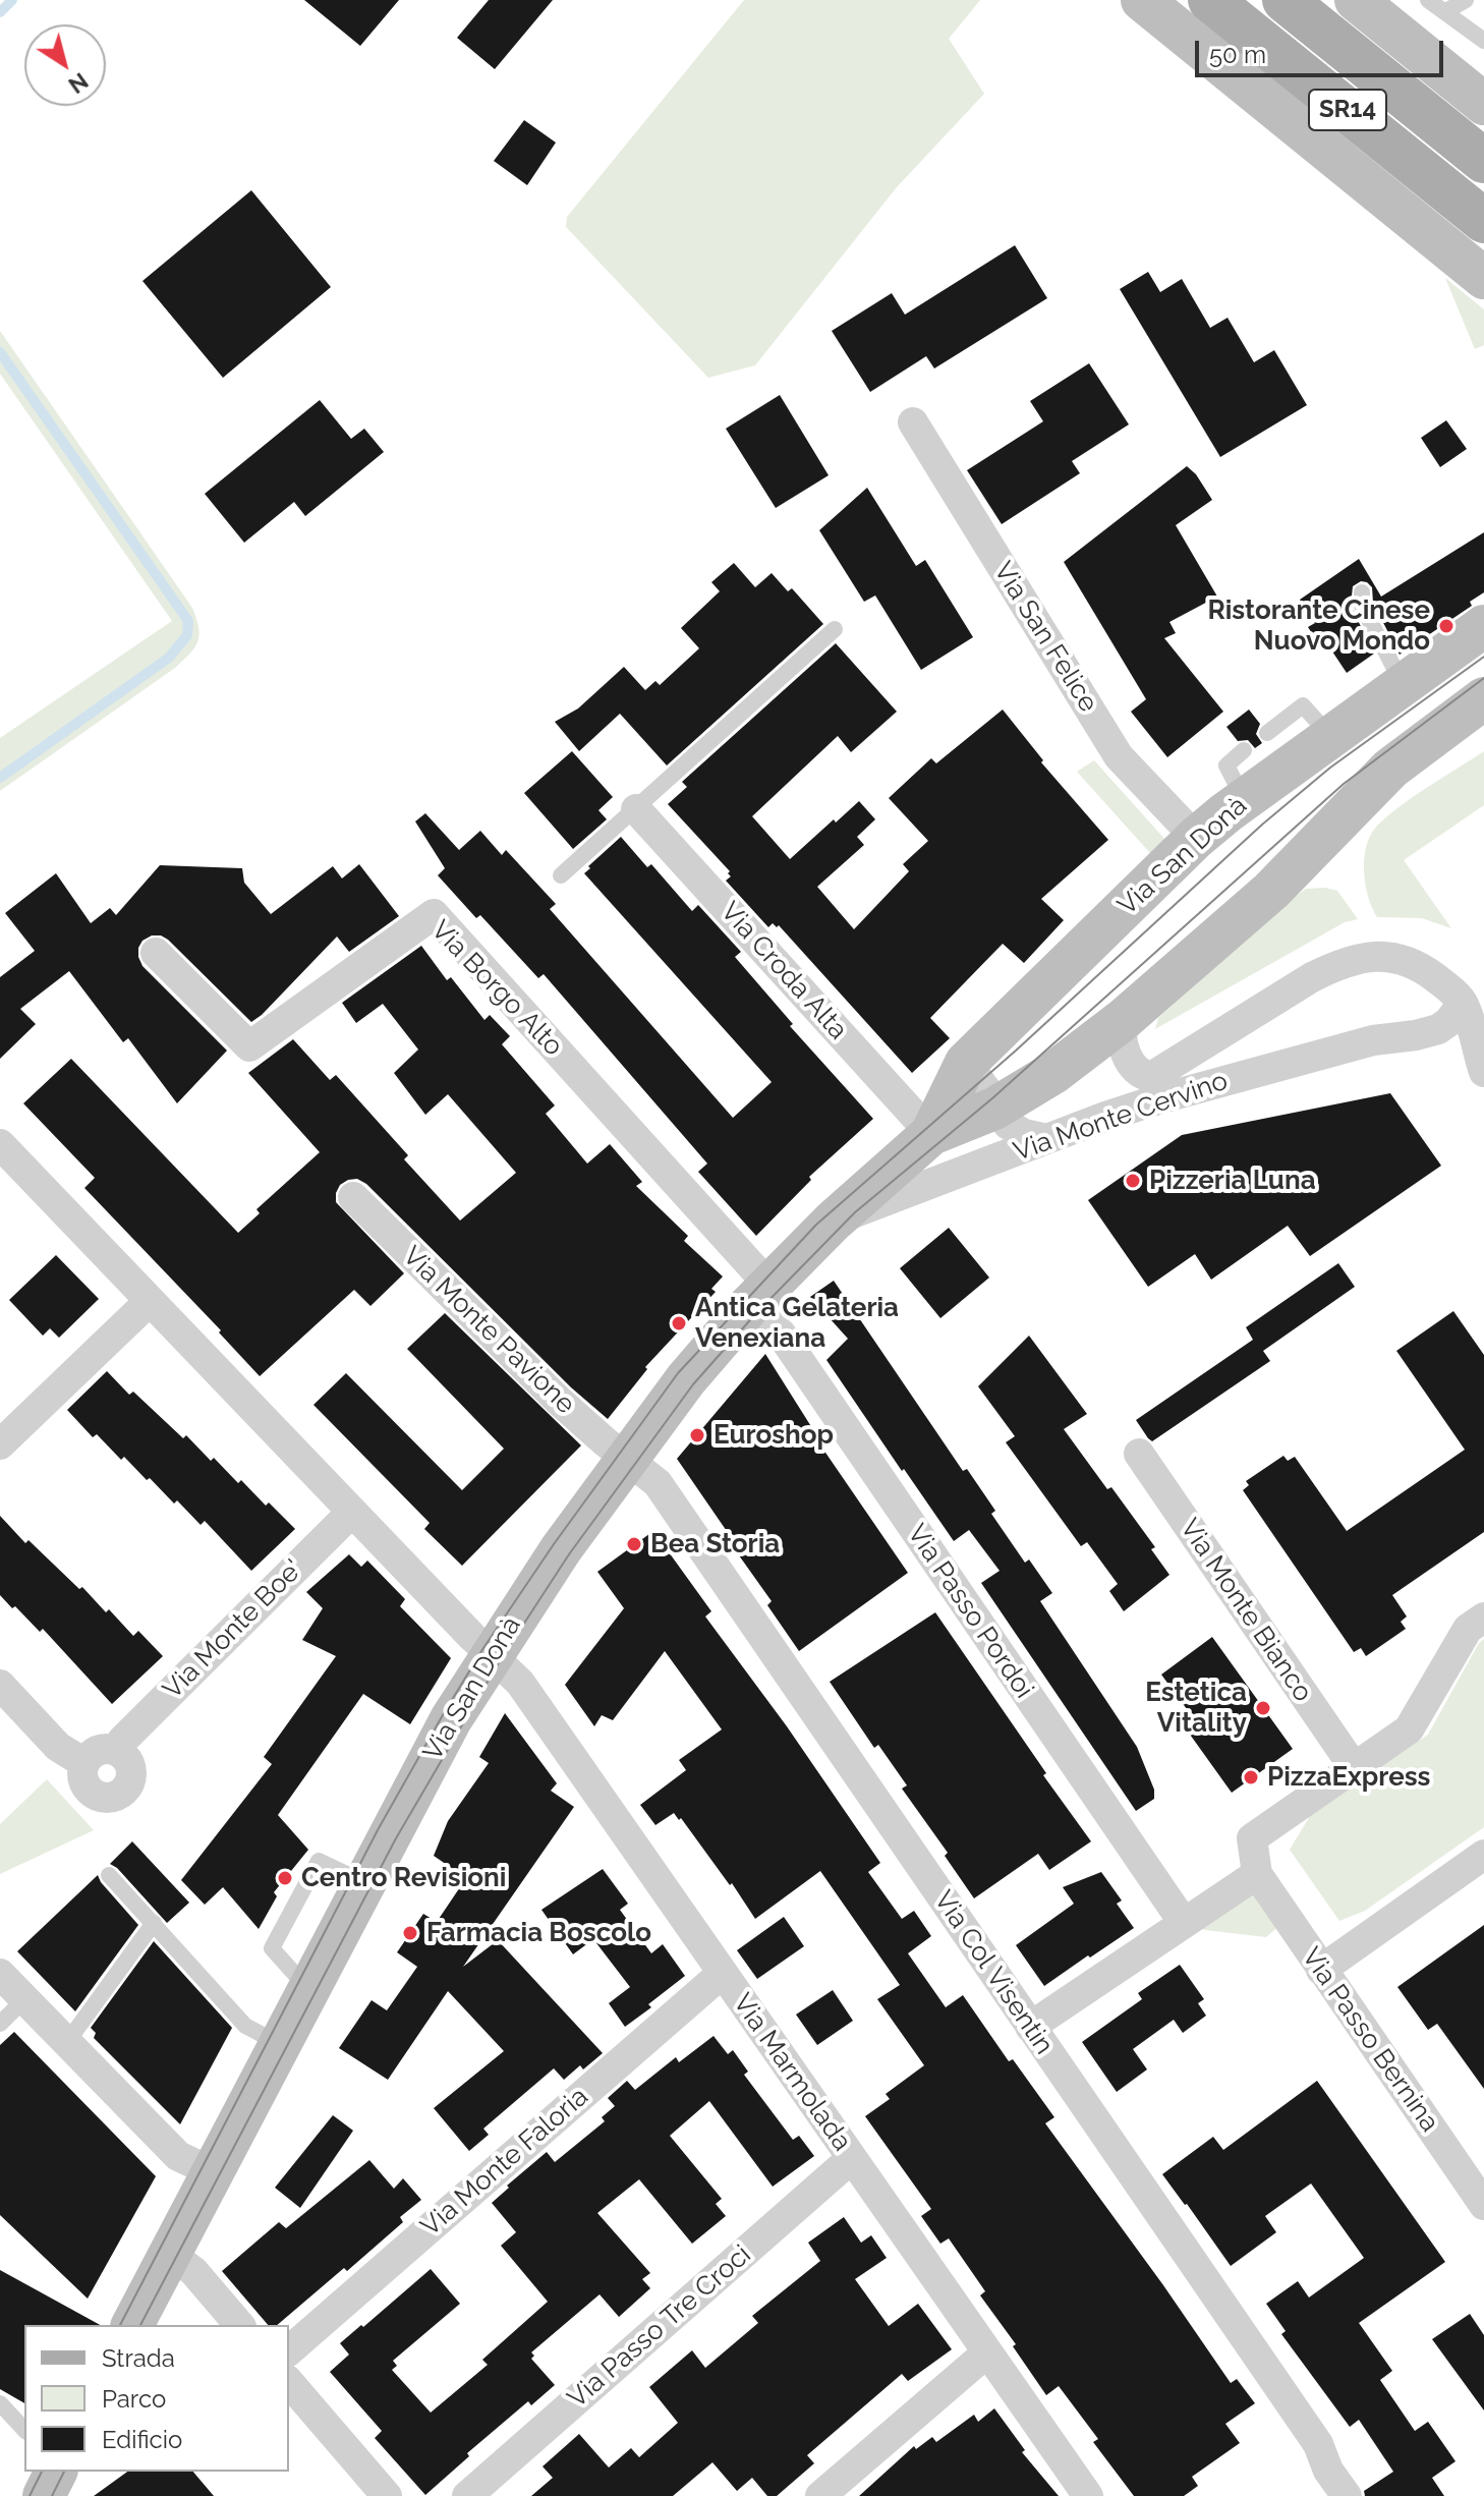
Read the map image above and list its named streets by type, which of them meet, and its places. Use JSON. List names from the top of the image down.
{
  "streets": {
    "main road": ["SR14", "Via San Donà"],
    "street": [
      "Via San Felice",
      "Via Croda Alta",
      "Via Borgo Alto",
      "Via Monte Cervino",
      "Via Monte Pavione",
      "Via Monte Bianco",
      "Via Passo Pordoi",
      "Via Monte Boe'",
      "Via Col Visentin",
      "Via Passo Bernina",
      "Via Marmolada",
      "Via Monte Faloria",
      "Via Passo Tre Croci"
    ]
  },
  "crossings": [
    ["Via San Felice", "Via San Donà"],
    ["Via San Donà", "Via Croda Alta"],
    ["Via San Donà", "Via Borgo Alto"],
    ["Via San Donà", "Via Monte Cervino"],
    ["Via San Donà", "Via Monte Pavione"],
    ["Via San Donà", "Via Passo Pordoi"],
    ["Via San Donà", "Via Col Visentin"],
    ["Via San Donà", "Via Marmolada"],
    ["Via Borgo Alto", "Via Passo Pordoi"],
    ["Via Monte Pavione", "Via Col Visentin"],
    ["Via Marmolada", "Via Monte Faloria"],
    ["Via Marmolada", "Via Passo Tre Croci"]
  ],
  "places": [
    "Ristorante Cinese Nuovo Mondo",
    "Pizzeria Luna",
    "Antica Gelateria Venexiana",
    "Euroshop",
    "Bea Storia",
    "Estetica Vitality",
    "PizzaExpress",
    "Centro Revisioni",
    "Farmacia Boscolo"
  ],
  "legend": ["Strada", "Parco", "Edificio"],
  "scale_bar": "50 m",
  "north": "bottom right"
}
